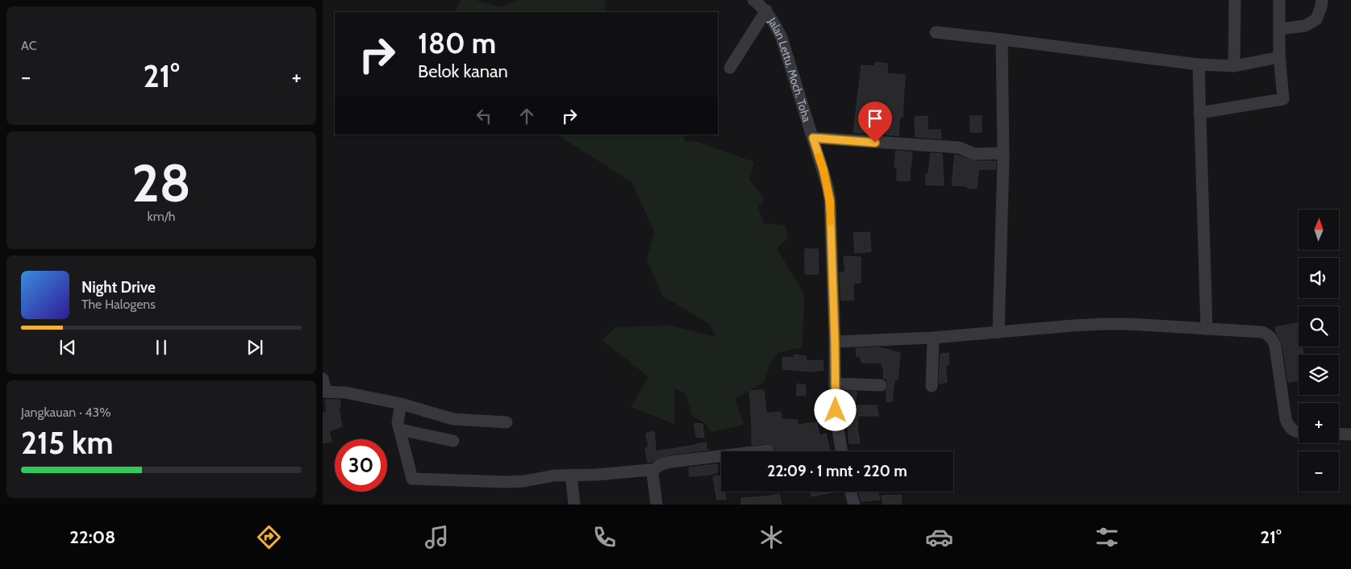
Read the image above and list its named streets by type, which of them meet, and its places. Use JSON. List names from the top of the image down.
{
  "streets": {
    "street": ["Jalan Lettu. Moch. Toha"]
  },
  "north": "top",
  "page": {
    "tile": [
      "AC",
      ["28", "km/h"],
      ["Jangkauan · 43%", "215 km"]
    ],
    "turn": ["180 m", "Belok kanan"],
    "heat": ["−", "21°", "+"],
    "map_buttons": ["+", "−"],
    "song": ["Night Drive", "The Halogens"],
    "limit": "30",
    "trip": "22:09 · 1 mnt · 220 m",
    "tabs": ["22:08", "21°"]
  }
}
